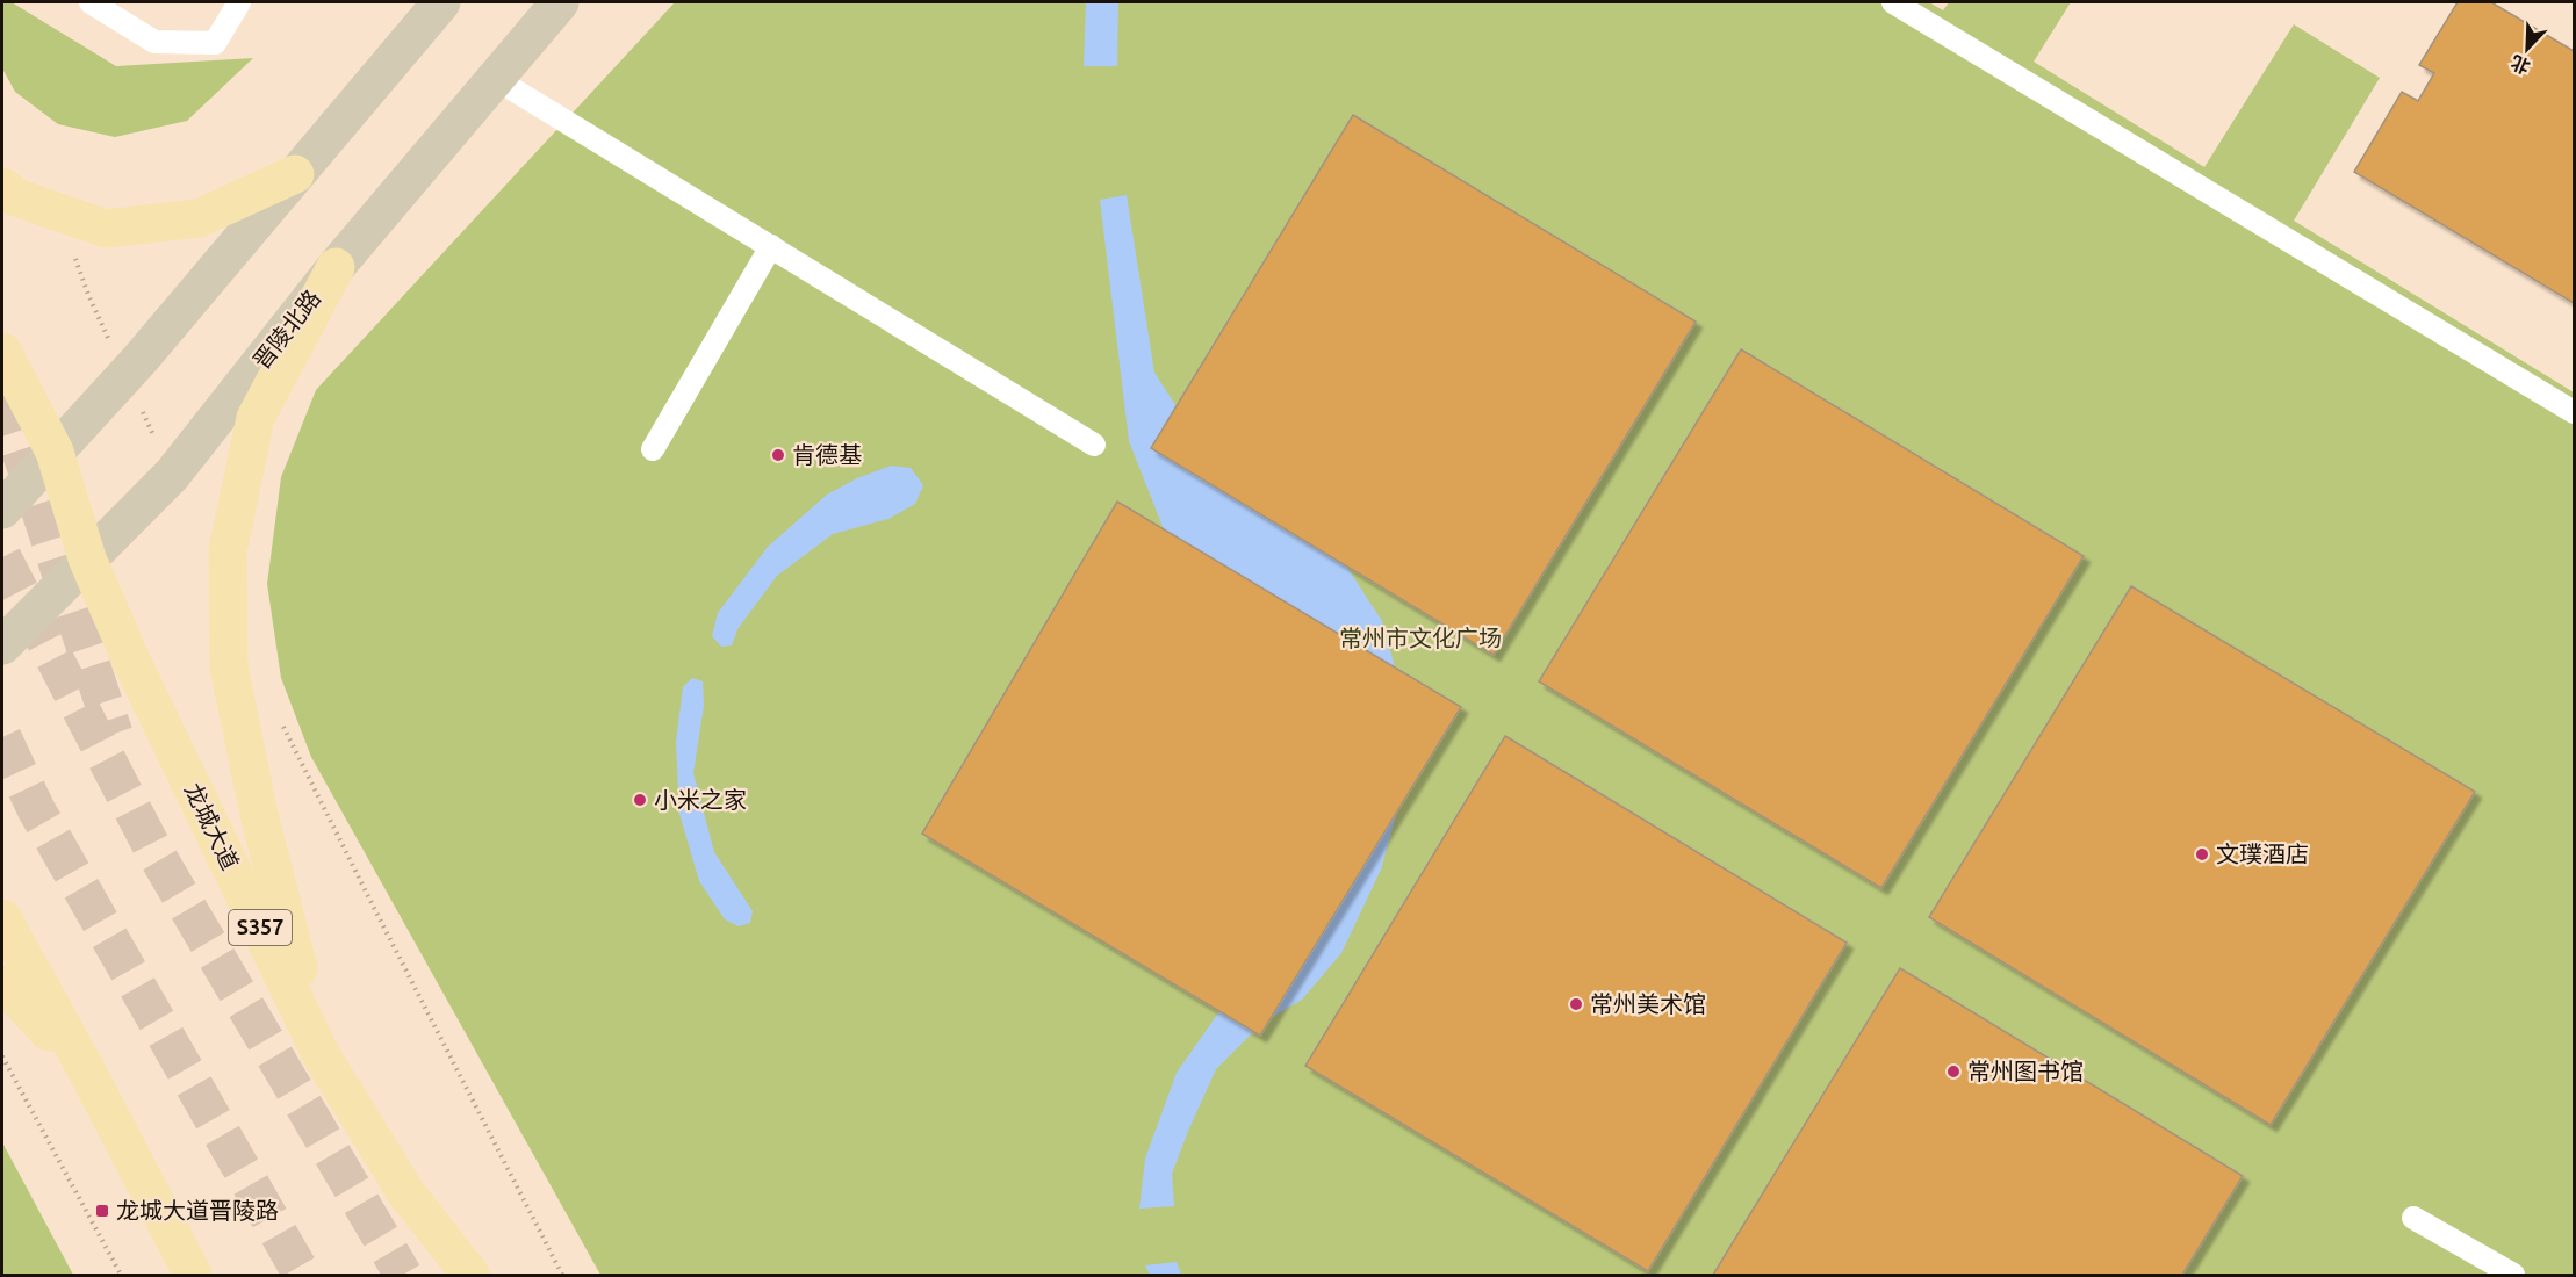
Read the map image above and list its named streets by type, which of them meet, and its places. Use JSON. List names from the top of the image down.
{
  "streets": {
    "main road": ["晋陵北路", "龙城大道", "S357"]
  },
  "crossings": [
    ["晋陵北路", "龙城大道"]
  ],
  "parks": ["常州市文化广场"],
  "places": {
    "other": [
      "肯德基",
      "小米之家",
      "文璞酒店",
      "常州美术馆",
      "常州图书馆"
    ],
    "transit": ["龙城大道晋陵路"]
  },
  "north": "bottom left"
}
